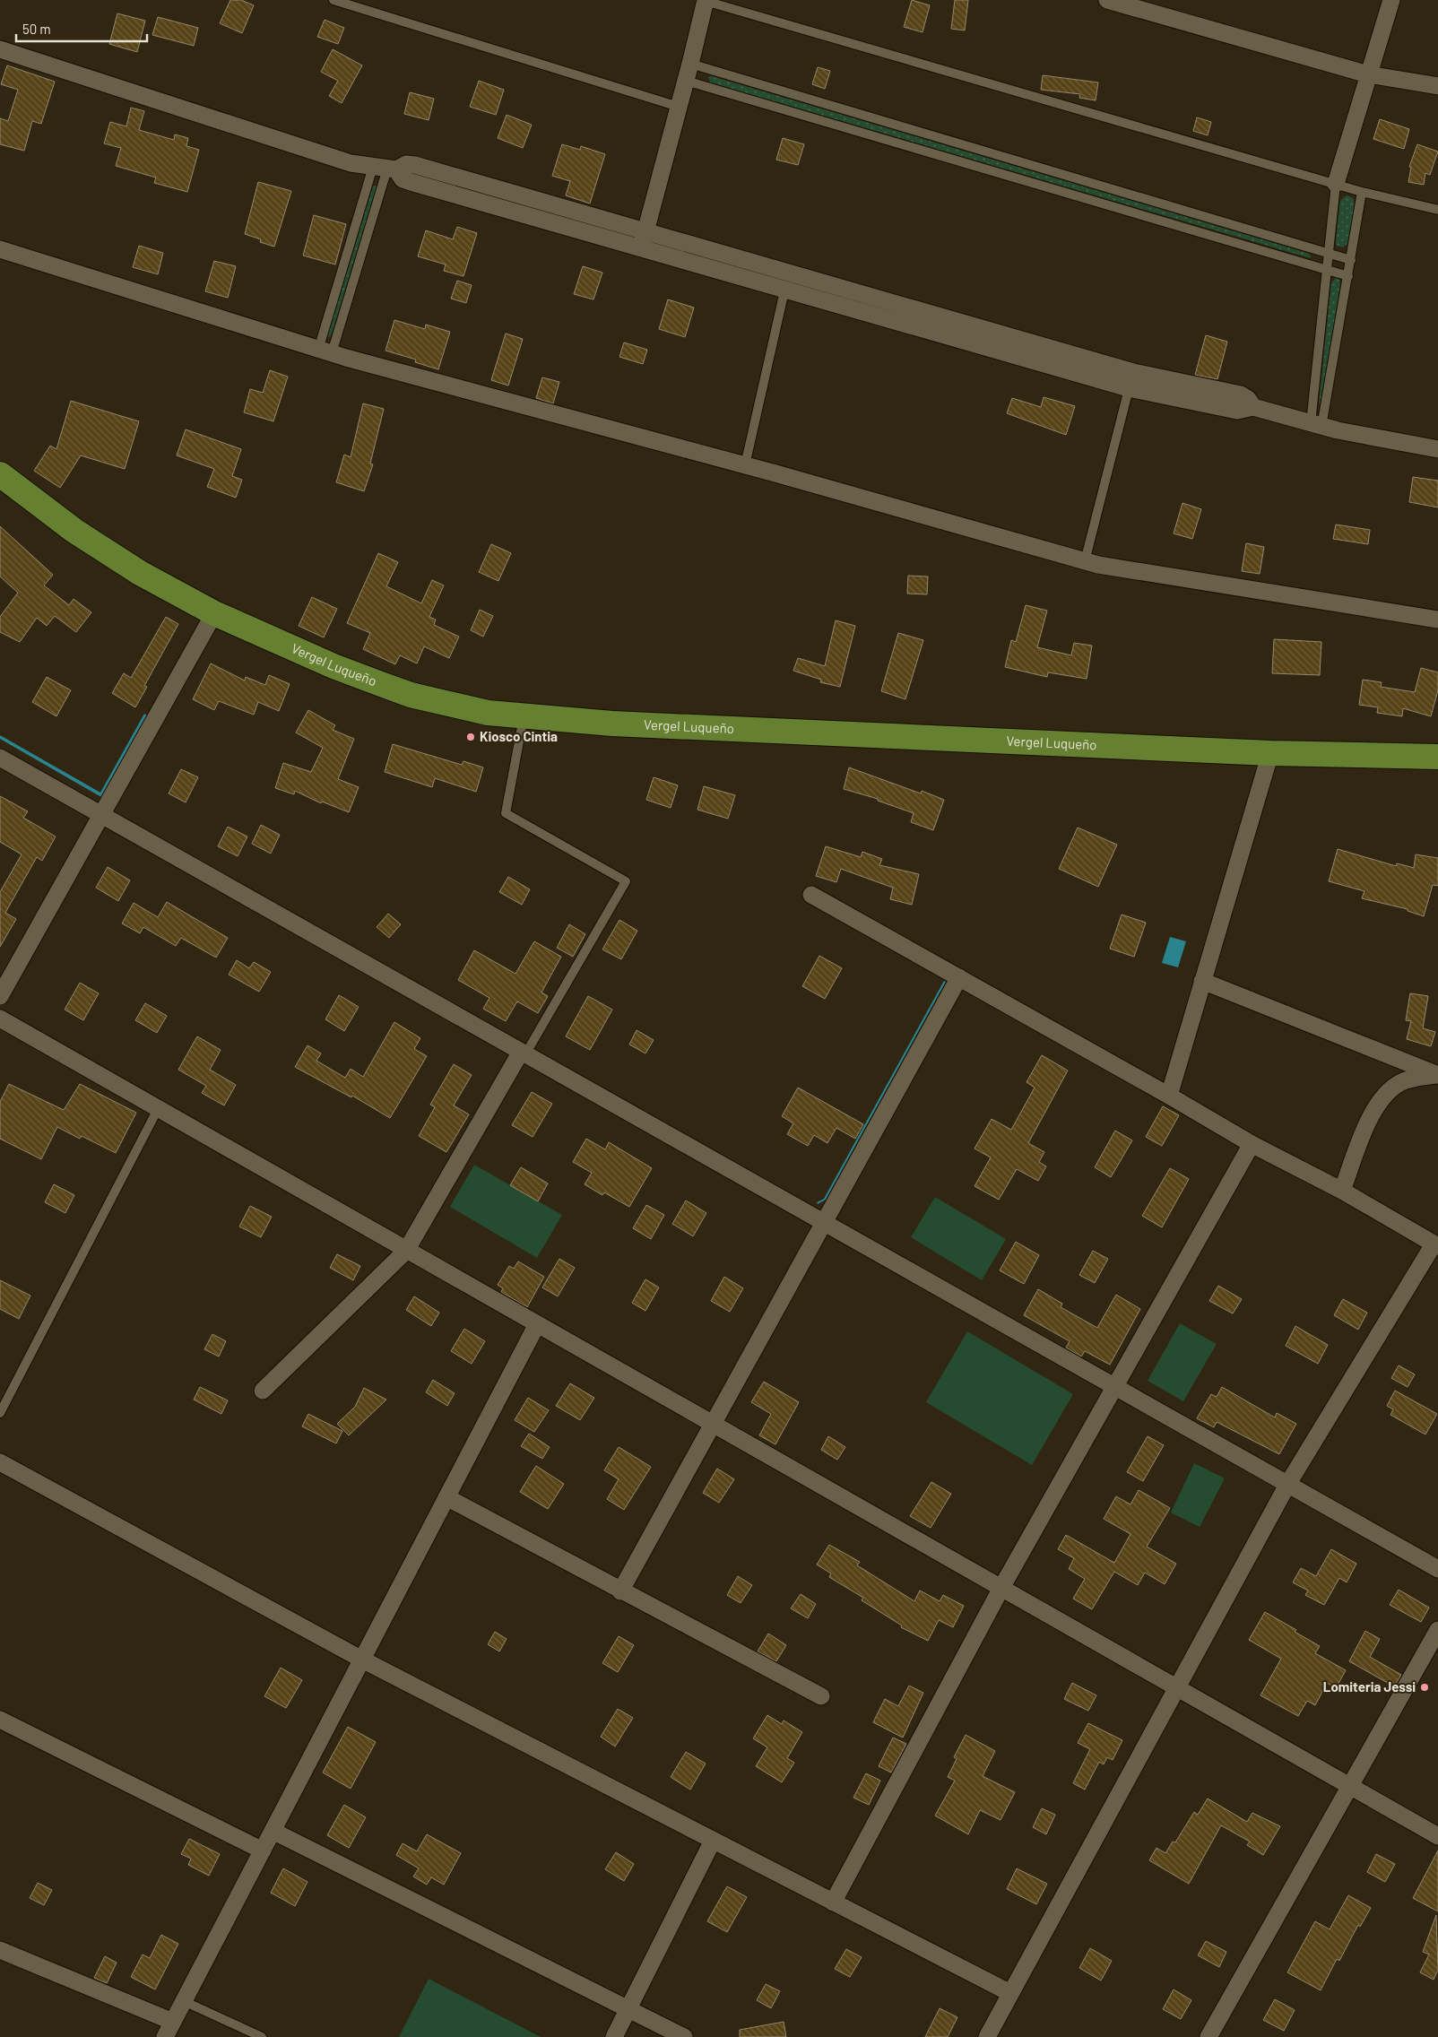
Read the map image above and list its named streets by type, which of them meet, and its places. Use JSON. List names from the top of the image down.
{
  "streets": {
    "main road": ["Vergel Luqueño"]
  },
  "places": ["Kiosco Cintia", "Lomiteria Jessi"],
  "scale_bar": "50 m"
}
